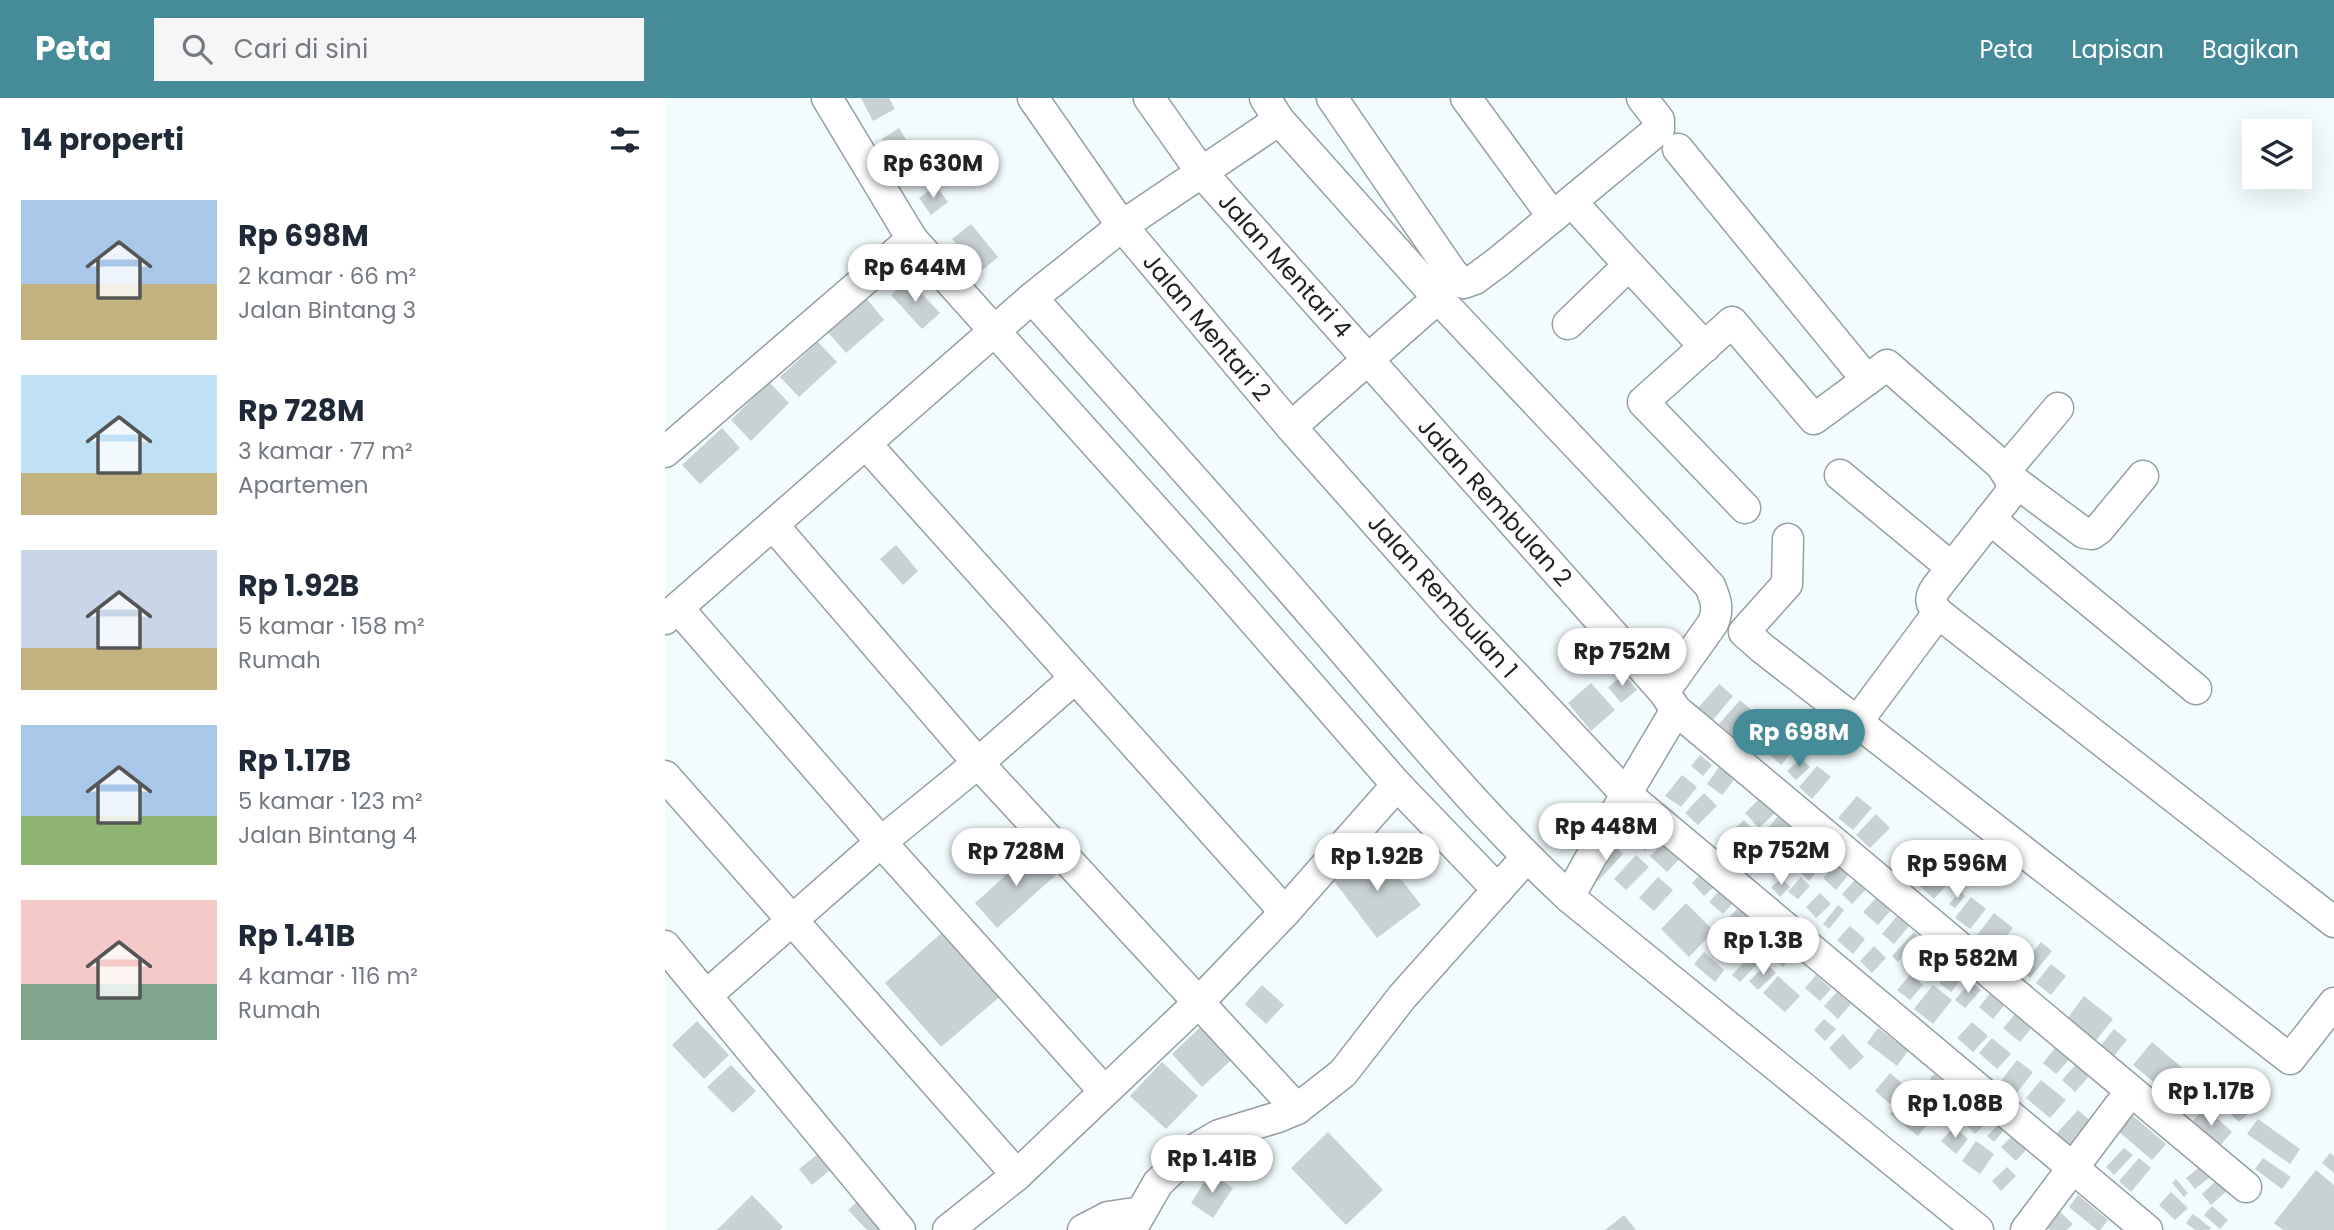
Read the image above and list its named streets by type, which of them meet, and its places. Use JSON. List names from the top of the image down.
{
  "streets": {
    "street": [
      "Jalan Mentari 4",
      "Jalan Mentari 2",
      "Jalan Rembulan 2",
      "Jalan Rembulan 1"
    ]
  },
  "crossings": [
    ["Jalan Mentari 4", "Jalan Rembulan 2"],
    ["Jalan Mentari 2", "Jalan Rembulan 1"]
  ],
  "page": {
    "header": "Peta",
    "search": "Cari di sini",
    "nav": ["Peta", "Lapisan", "Bagikan"],
    "heading": "14 properti",
    "price": [
      "Rp 630M",
      "Rp 644M",
      "Rp 752M",
      "Rp 698M",
      "Rp 448M",
      "Rp 752M",
      "Rp 728M",
      "Rp 1.92B",
      "Rp 596M",
      "Rp 1.3B",
      "Rp 582M",
      "Rp 1.17B",
      "Rp 1.08B",
      "Rp 1.41B"
    ],
    "list": [
      {
        "name": "Rp 698M",
        "note": "2 kamar · 66 m² · Jalan Bintang 3"
      },
      {
        "name": "Rp 728M",
        "note": "3 kamar · 77 m² · Apartemen"
      },
      {
        "name": "Rp 1.92B",
        "note": "5 kamar · 158 m² · Rumah"
      },
      {
        "name": "Rp 1.17B",
        "note": "5 kamar · 123 m² · Jalan Bintang 4"
      },
      {
        "name": "Rp 1.41B",
        "note": "4 kamar · 116 m² · Rumah"
      }
    ]
  }
}
